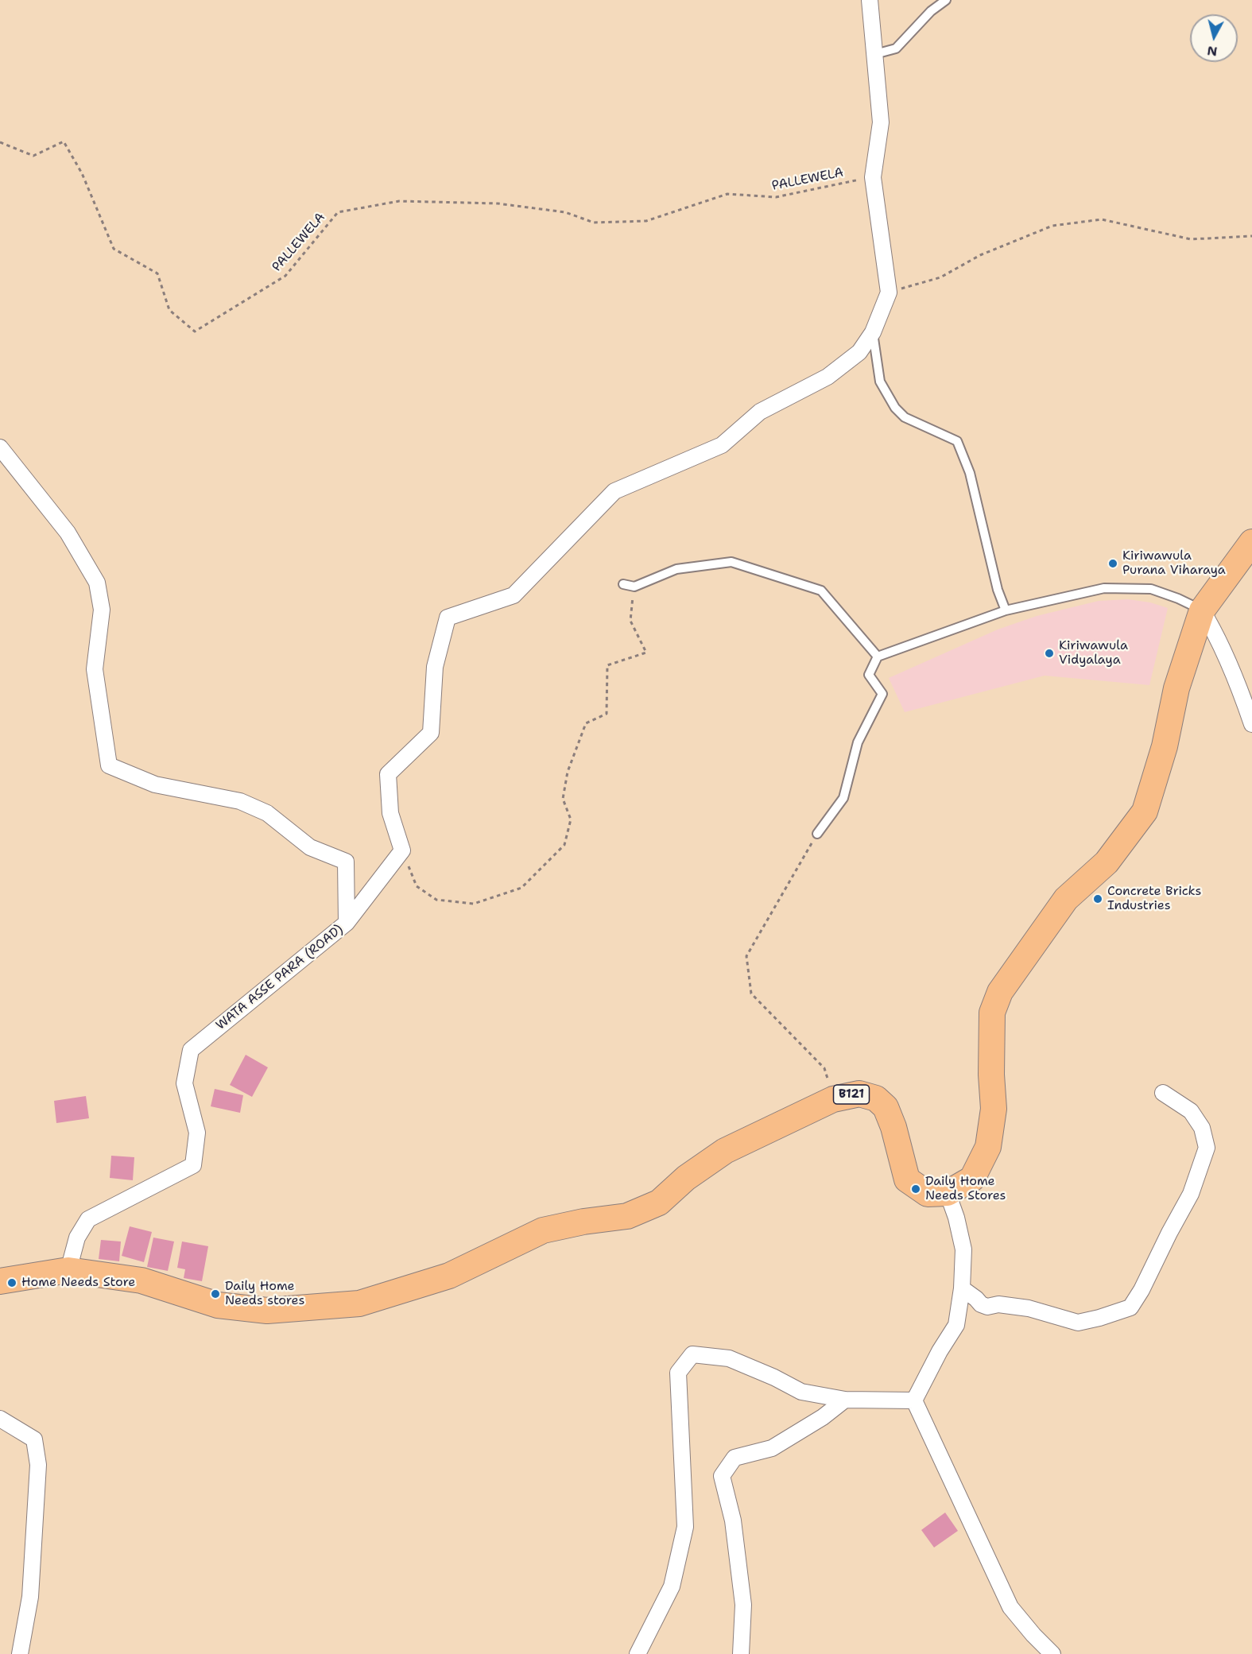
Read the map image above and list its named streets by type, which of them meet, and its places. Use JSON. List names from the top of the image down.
{
  "streets": {
    "main road": ["B121"],
    "street": ["WATA ASSE PARA (ROAD)"],
    "path": ["PALLEWELA"]
  },
  "crossings": [
    ["WATA ASSE PARA (ROAD)", "B121"]
  ],
  "places": [
    "Kiriwawula Purana Viharaya",
    "Kiriwawula Vidyalaya",
    "Concrete Bricks Industries",
    "Daily Home Needs Stores",
    "Home Needs Store",
    "Daily Home Needs stores"
  ],
  "north": "bottom"
}
